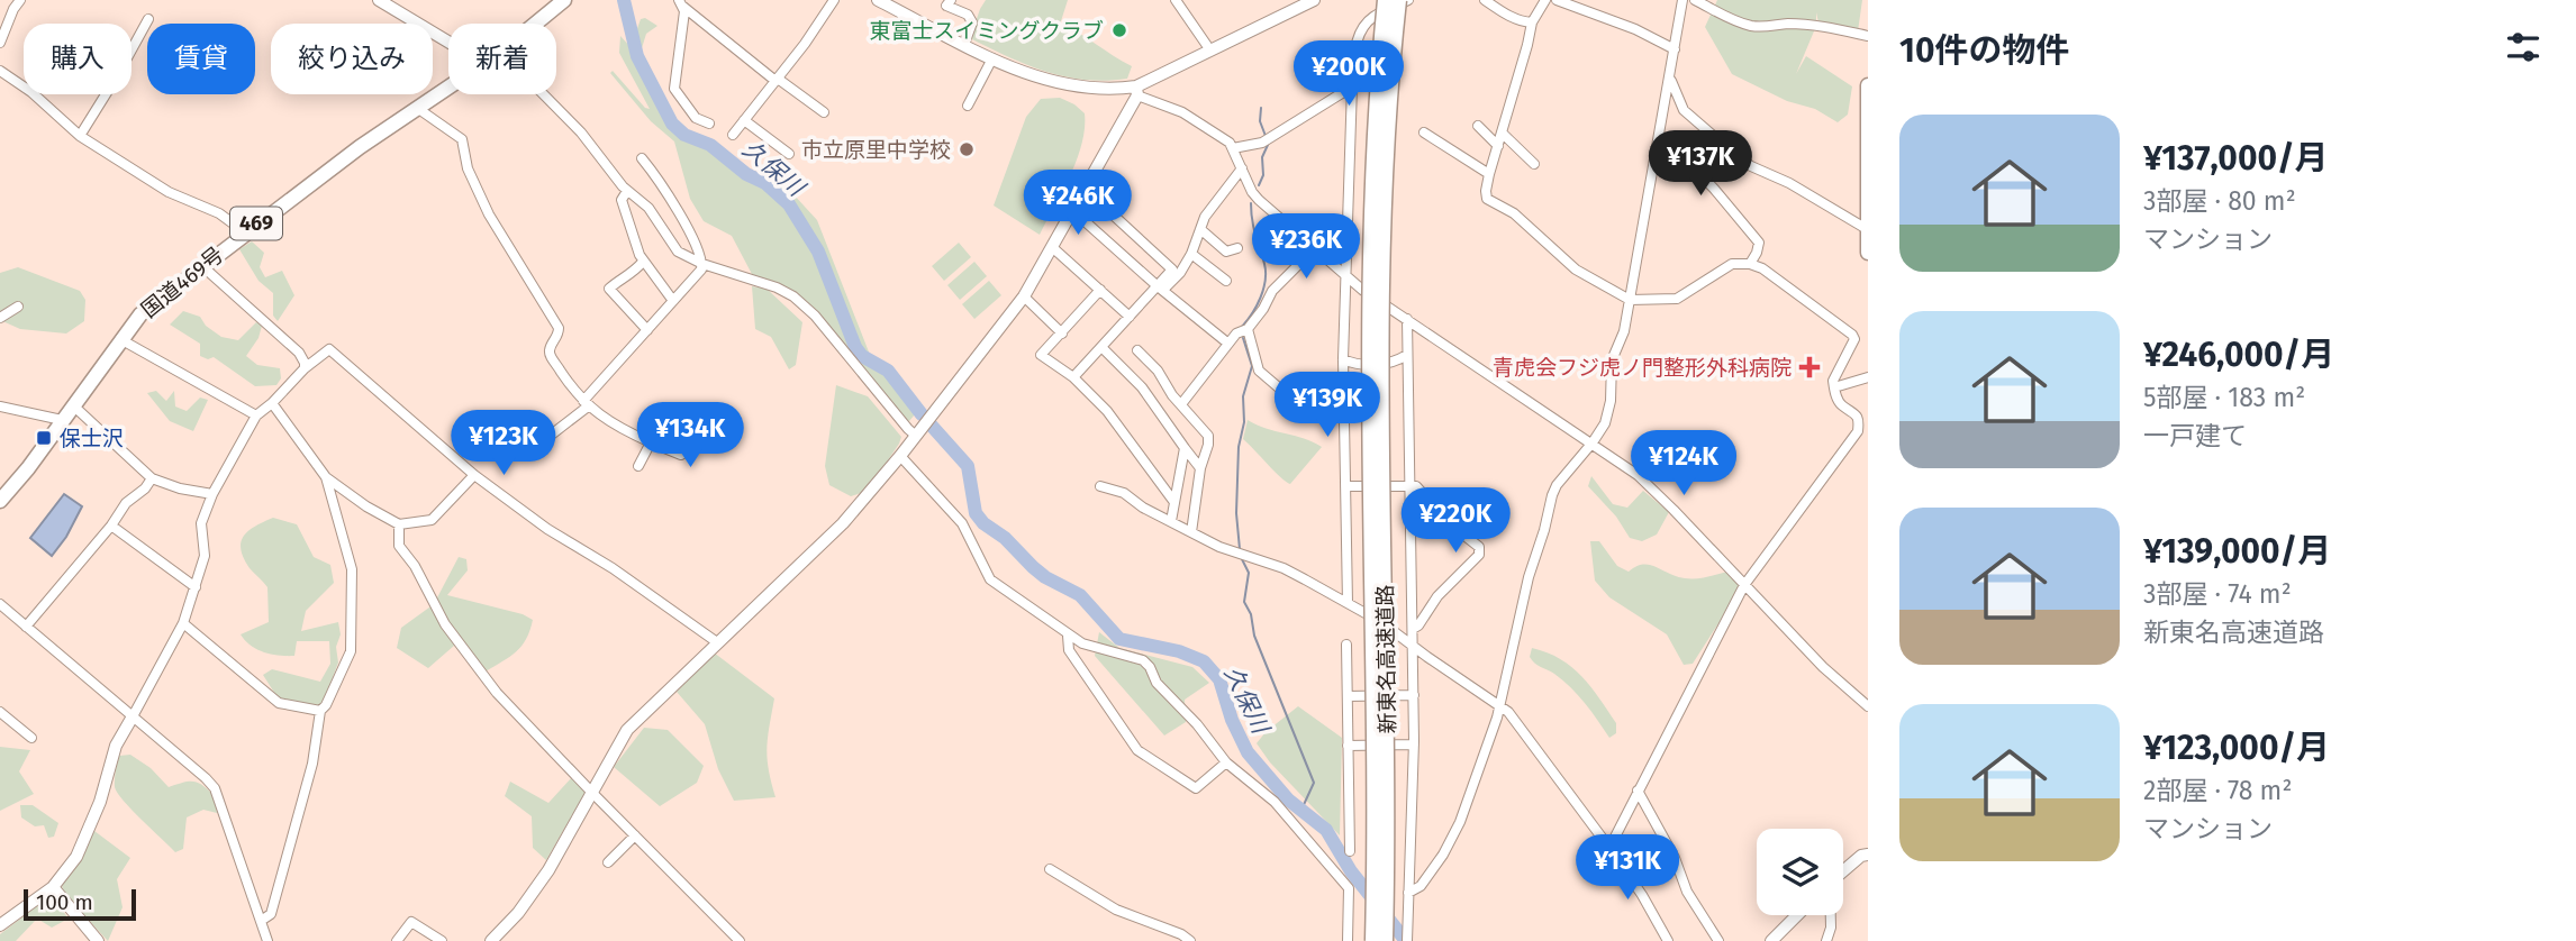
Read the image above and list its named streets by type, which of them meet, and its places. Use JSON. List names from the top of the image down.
{
  "streets": {
    "highway": ["469", "国道469号", "新東名高速道路"]
  },
  "water": ["久保川"],
  "places": {
    "other": ["東富士スイミングクラブ", "市立原里中学校"],
    "health": ["青虎会フジ虎ノ門整形外科病院"],
    "transit": ["保士沢"]
  },
  "scale_bar": "100 m",
  "page": {
    "heading": "10件の物件",
    "chip": [
      "購入",
      "賃貸",
      "絞り込み",
      "新着"
    ],
    "price": [
      "¥200K",
      "¥137K",
      "¥246K",
      "¥236K",
      "¥139K",
      "¥134K",
      "¥123K",
      "¥124K",
      "¥220K",
      "¥131K"
    ],
    "list": [
      {
        "name": "¥137,000/月",
        "note": "3部屋 · 80 m² · マンション"
      },
      {
        "name": "¥246,000/月",
        "note": "5部屋 · 183 m² · 一戸建て"
      },
      {
        "name": "¥139,000/月",
        "note": "3部屋 · 74 m² · 新東名高速道路"
      },
      {
        "name": "¥123,000/月",
        "note": "2部屋 · 78 m² · マンション"
      }
    ],
    "scale": "100 m"
  }
}
